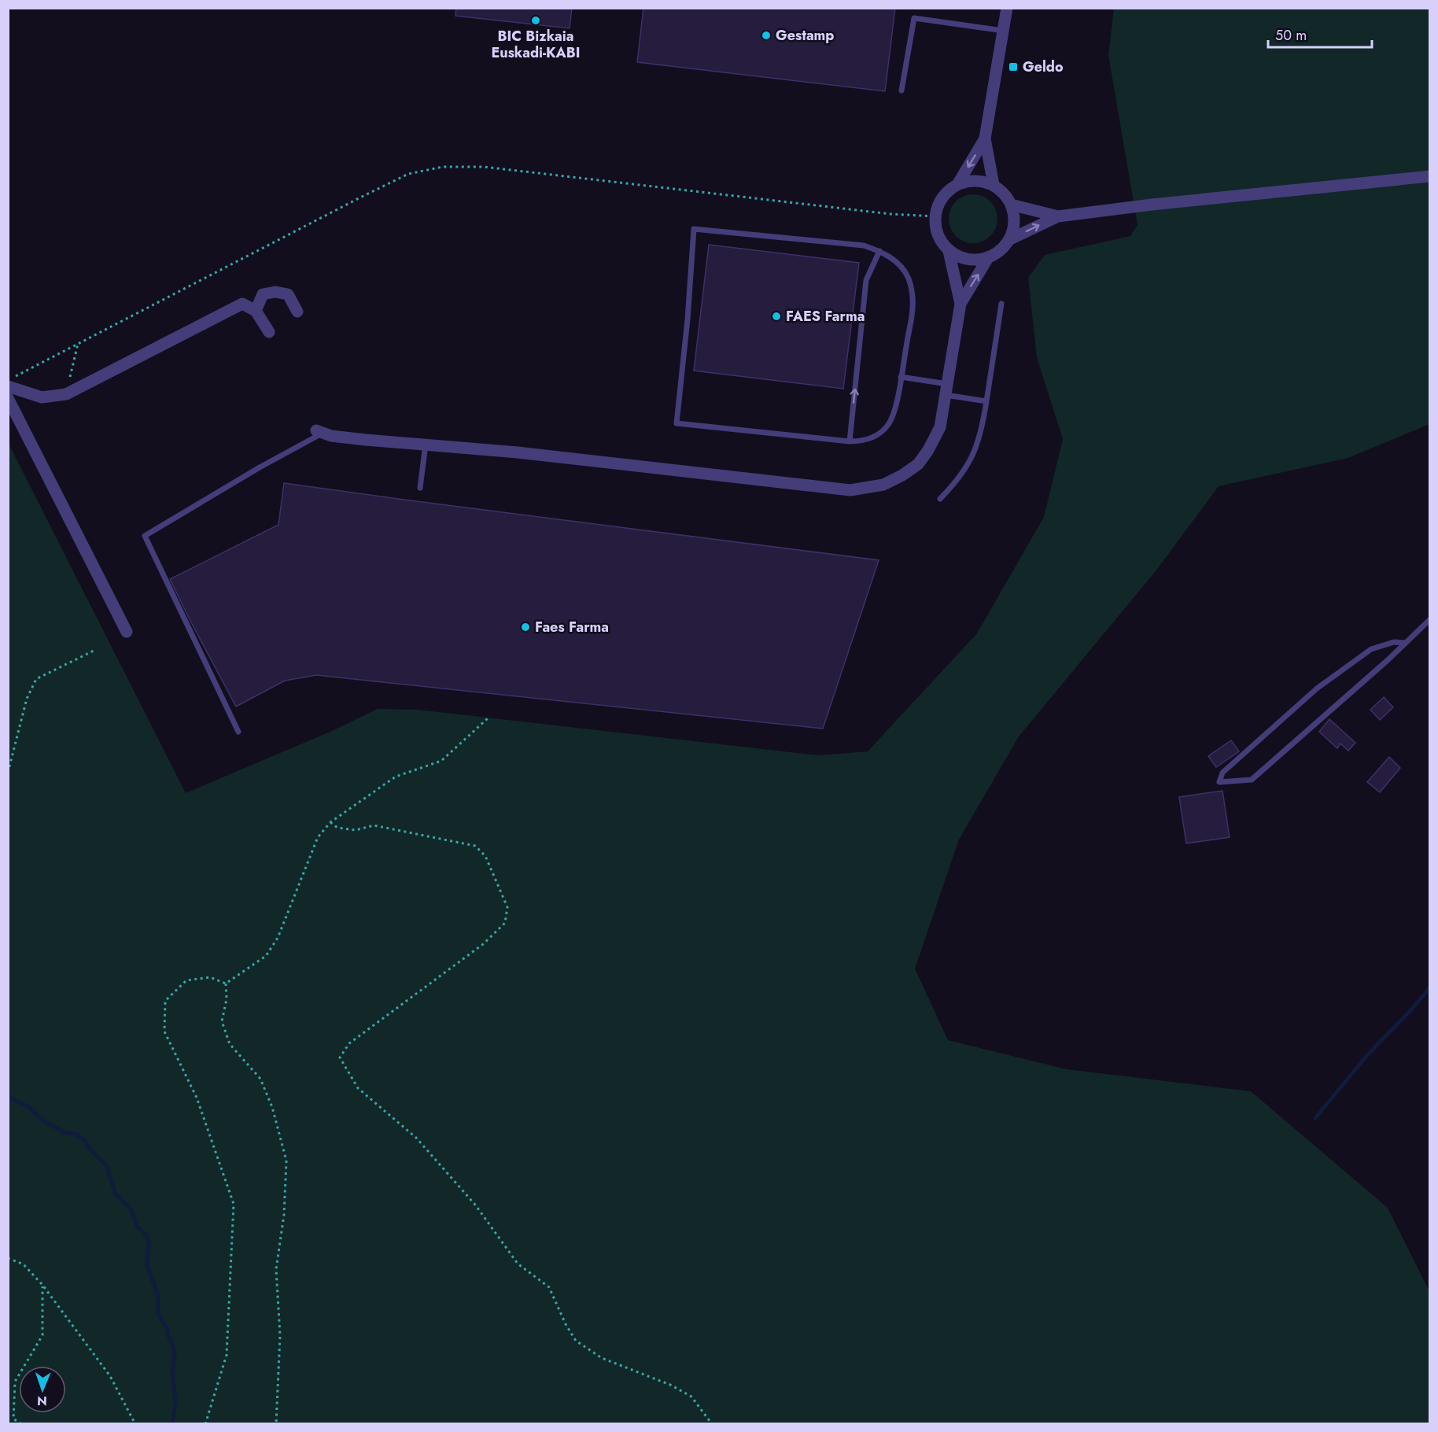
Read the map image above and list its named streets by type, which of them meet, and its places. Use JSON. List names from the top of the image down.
{
  "places": {
    "other": [
      "BIC Bizkaia Euskadi-KABI",
      "Gestamp",
      "FAES Farma",
      "Faes Farma"
    ],
    "transit": ["Geldo"]
  },
  "scale_bar": "50 m",
  "north": "bottom"
}
